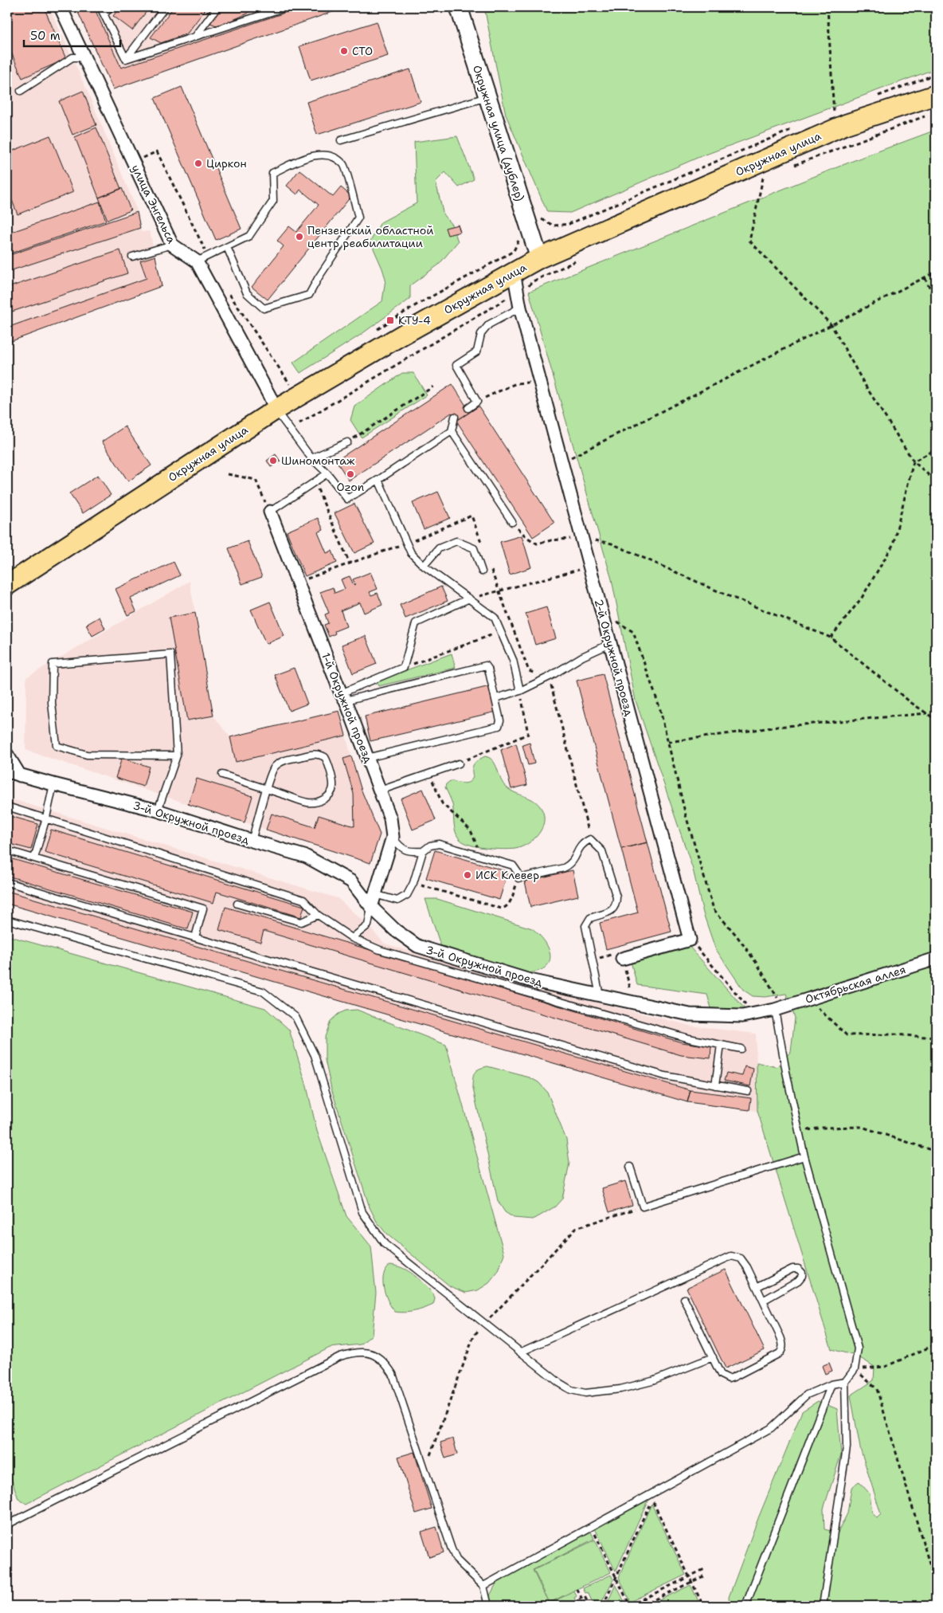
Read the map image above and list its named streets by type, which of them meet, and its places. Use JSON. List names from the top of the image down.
{
  "streets": {
    "main road": ["Окружная улица"],
    "street": [
      "Окружная улица (дублер)",
      "улица Энгельса",
      "2-й Окружной проезд",
      "1-й Окружной проезд",
      "3-й Окружной проезд",
      "Октябрьская аллея"
    ]
  },
  "crossings": [
    ["Окружная улица (дублер)", "Окружная улица"],
    ["Окружная улица", "улица Энгельса"],
    ["Окружная улица", "2-й Окружной проезд"],
    ["1-й Окружной проезд", "3-й Окружной проезд"],
    ["3-й Окружной проезд", "Октябрьская аллея"]
  ],
  "places": {
    "other": [
      "СТО",
      "Циркон",
      "Пензенский областной центр реабилитации",
      "Шиномонтаж",
      "Ozon",
      "ИСК Клевер"
    ],
    "transit": ["КТУ-4"]
  },
  "scale_bar": "50 m"
}
